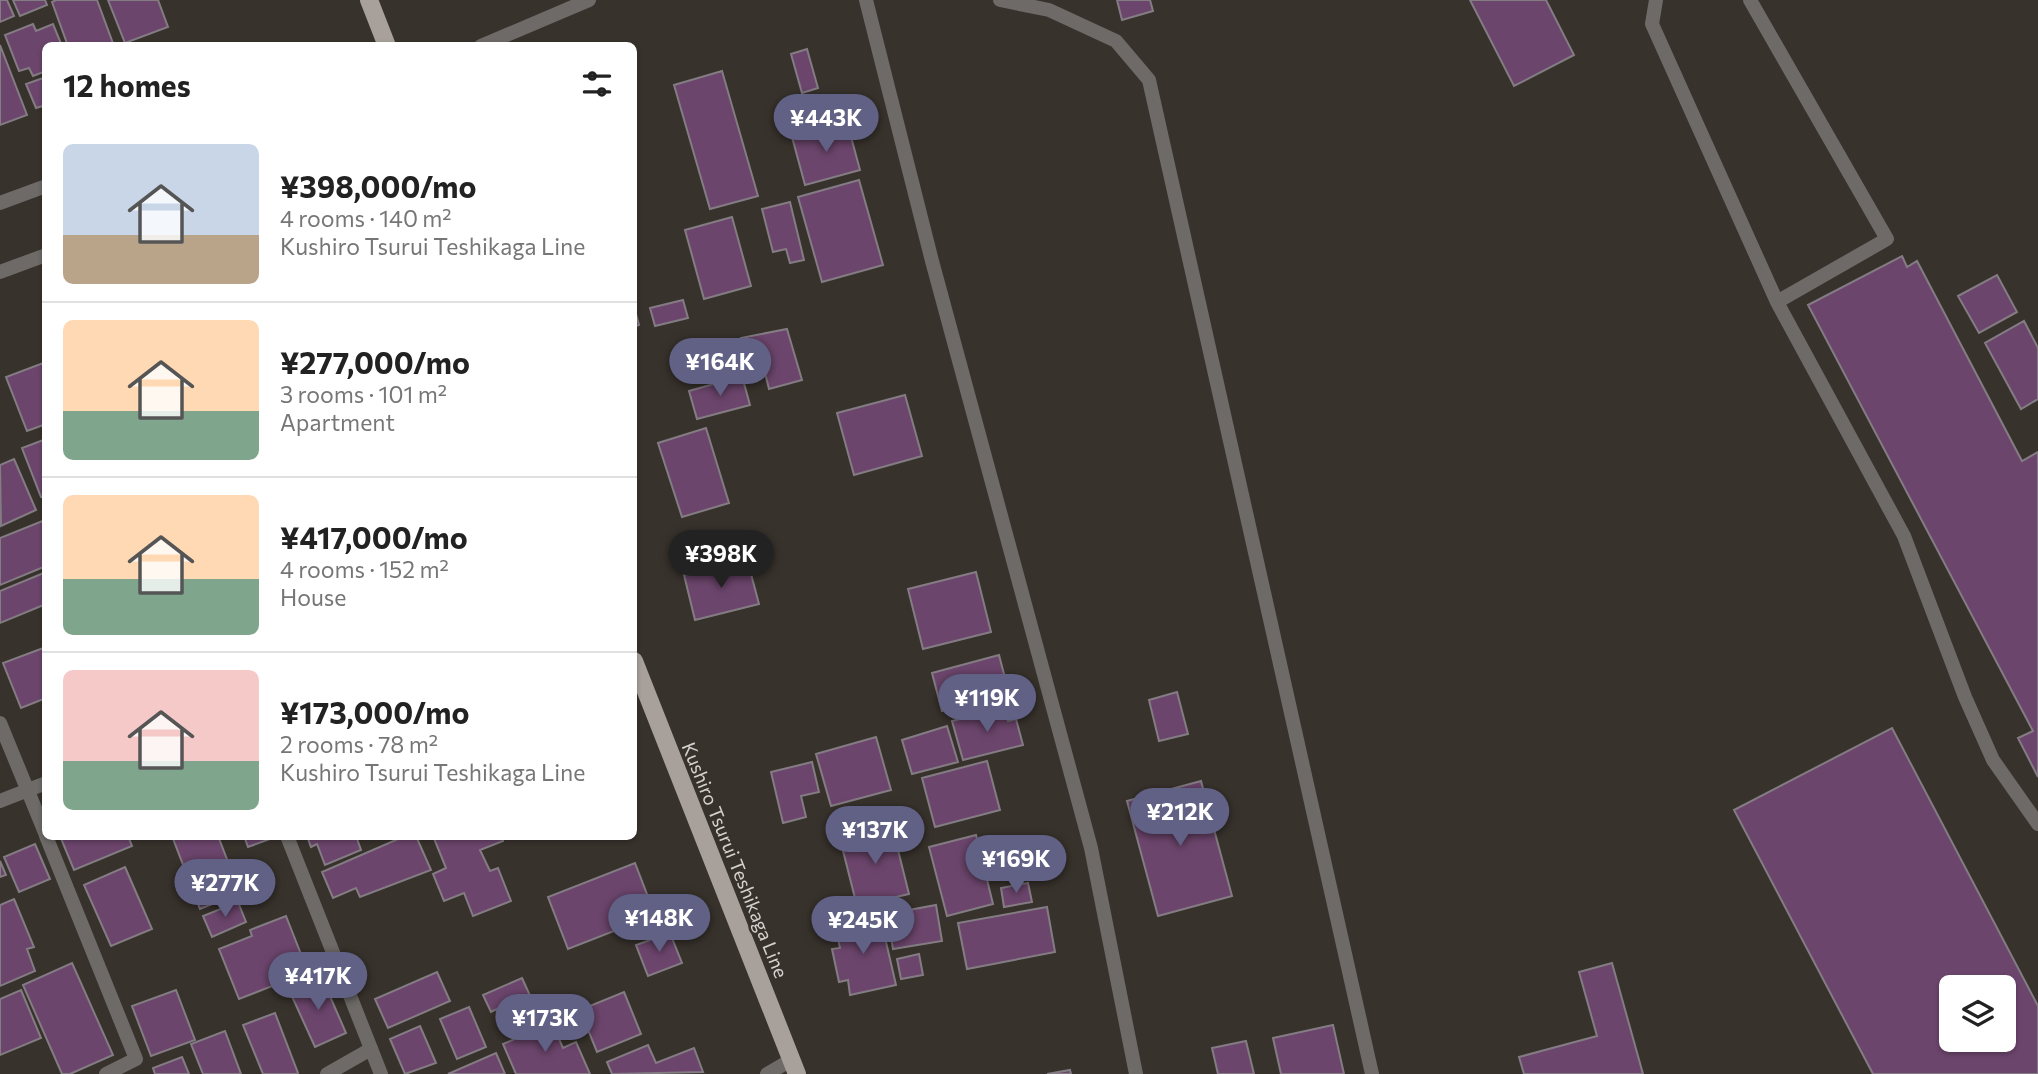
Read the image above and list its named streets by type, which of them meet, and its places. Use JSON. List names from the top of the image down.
{
  "streets": {
    "main road": ["Kushiro Tsurui Teshikaga Line"]
  },
  "page": {
    "heading": "12 homes",
    "price": [
      "¥443K",
      "¥164K",
      "¥398K",
      "¥119K",
      "¥212K",
      "¥137K",
      "¥169K",
      "¥277K",
      "¥148K",
      "¥245K",
      "¥417K",
      "¥173K"
    ],
    "list": [
      {
        "name": "¥398,000/mo",
        "note": "4 rooms · 140 m² · Kushiro Tsurui Teshikaga Line"
      },
      {
        "name": "¥277,000/mo",
        "note": "3 rooms · 101 m² · Apartment"
      },
      {
        "name": "¥417,000/mo",
        "note": "4 rooms · 152 m² · House"
      },
      {
        "name": "¥173,000/mo",
        "note": "2 rooms · 78 m² · Kushiro Tsurui Teshikaga Line"
      }
    ]
  }
}
